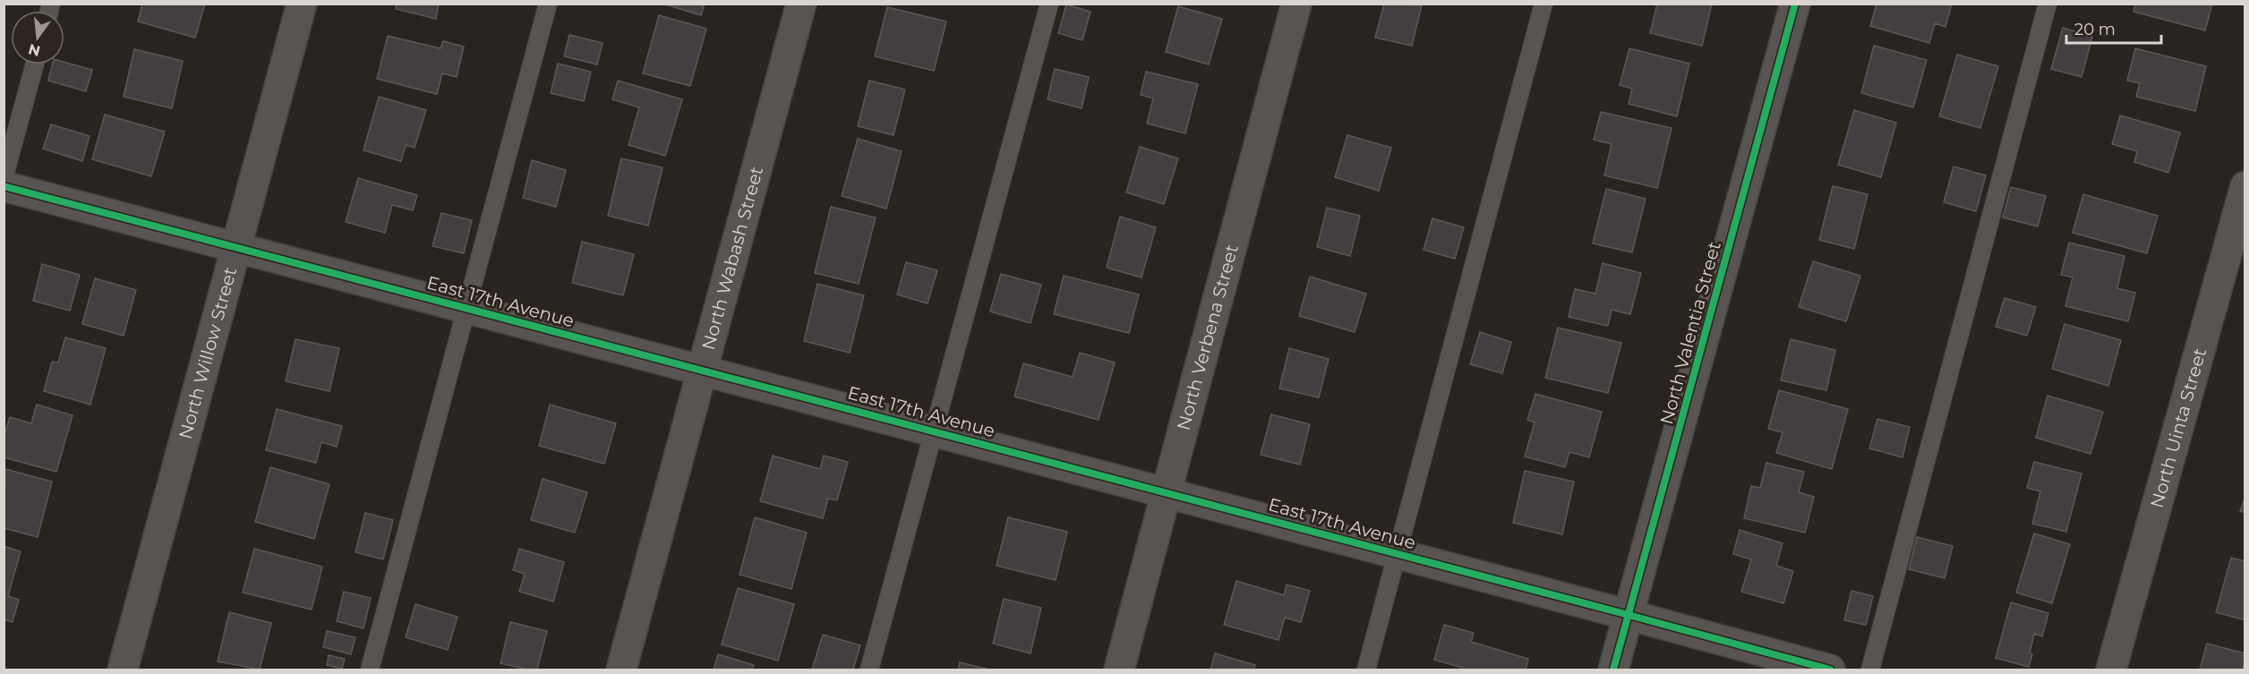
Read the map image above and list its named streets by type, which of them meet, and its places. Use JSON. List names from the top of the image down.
{
  "streets": {
    "street": [
      "North Wabash Street",
      "East 17th Avenue",
      "North Valentia Street",
      "North Verbena Street",
      "North Willow Street",
      "North Uinta Street"
    ]
  },
  "crossings": [
    ["North Wabash Street", "East 17th Avenue"],
    ["East 17th Avenue", "North Valentia Street"],
    ["East 17th Avenue", "North Verbena Street"],
    ["East 17th Avenue", "North Willow Street"]
  ],
  "scale_bar": "20 m",
  "north": "bottom"
}
